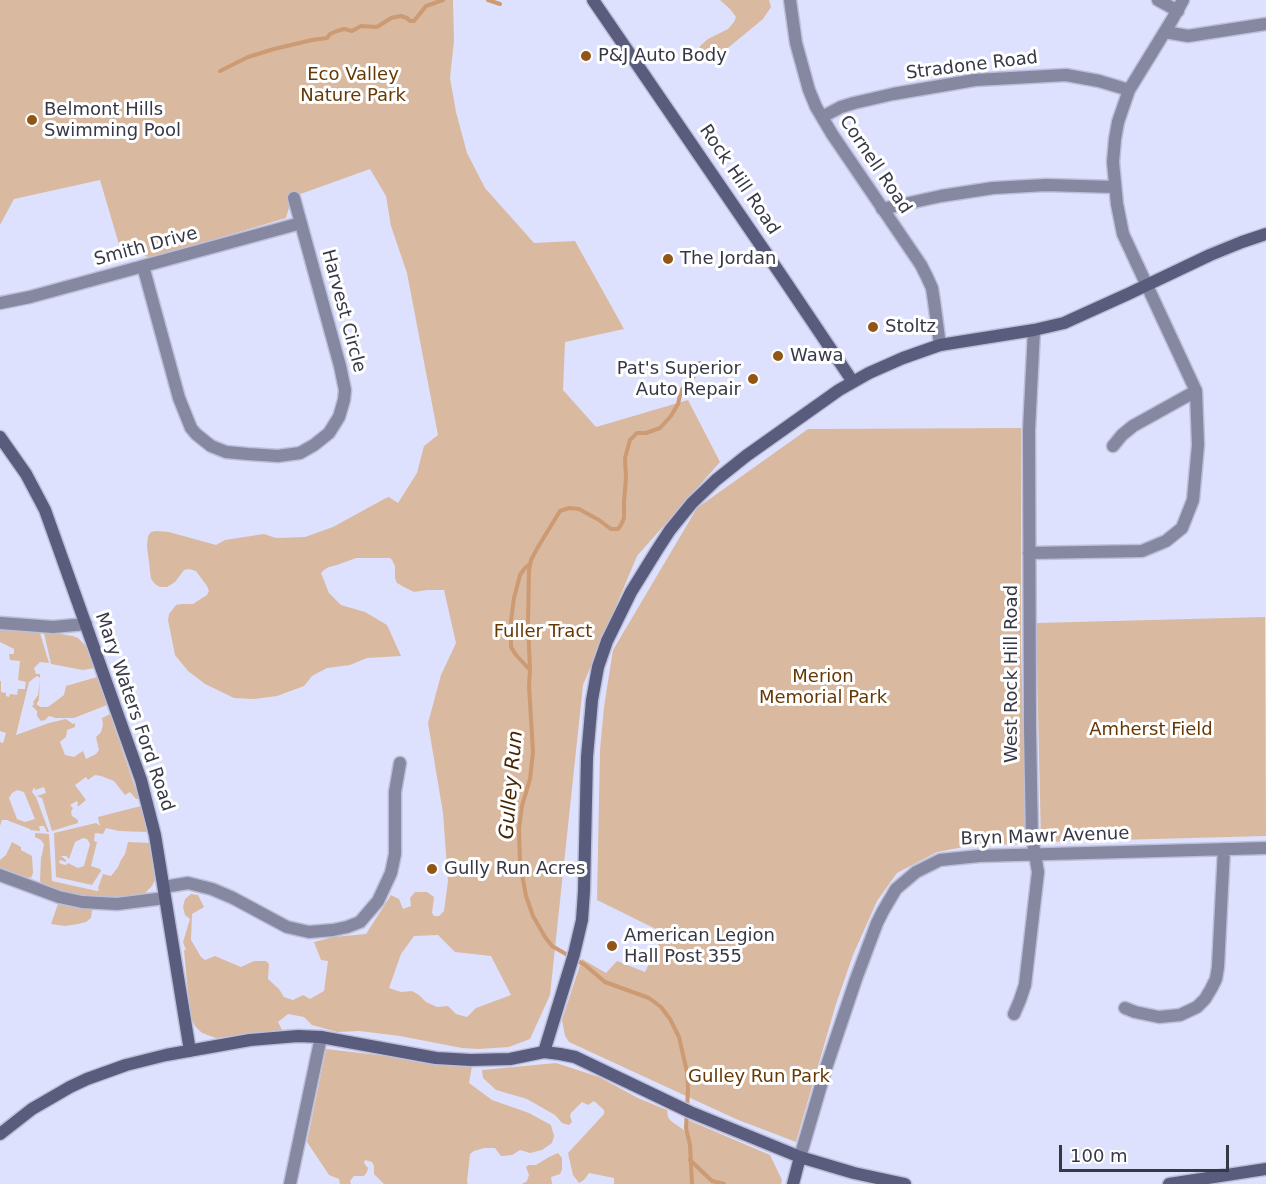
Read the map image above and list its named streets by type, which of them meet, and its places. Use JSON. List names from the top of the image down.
{
  "streets": {
    "main road": ["Rock Hill Road", "Mary Waters Ford Road", "Bryn Mawr Avenue"],
    "street": [
      "Stradone Road",
      "Cornell Road",
      "Smith Drive",
      "Harvest Circle",
      "West Rock Hill Road"
    ]
  },
  "crossings": [
    ["Stradone Road", "Cornell Road"],
    ["Smith Drive", "Harvest Circle"],
    ["West Rock Hill Road", "Bryn Mawr Avenue"]
  ],
  "water": ["Gulley Run"],
  "parks": [
    "Eco Valley Nature Park",
    "Fuller Tract",
    "Merion Memorial Park",
    "Amherst Field",
    "Gulley Run Park"
  ],
  "places": [
    "P&J Auto Body",
    "Belmont Hills Swimming Pool",
    "The Jordan",
    "Stoltz",
    "Wawa",
    "Pat's Superior Auto Repair",
    "Gully Run Acres",
    "American Legion Hall Post 355"
  ],
  "scale_bar": "100 m"
}
